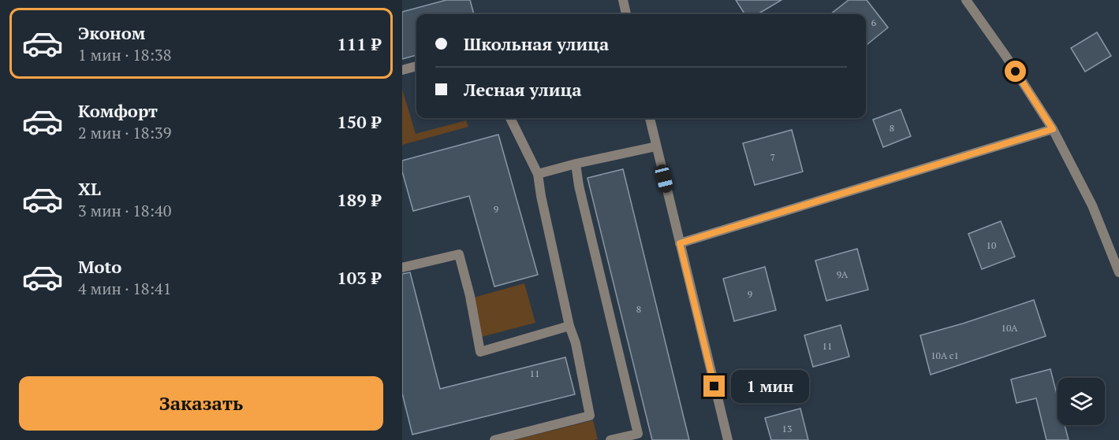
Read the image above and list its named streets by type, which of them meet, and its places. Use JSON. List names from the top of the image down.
{
  "house_numbers": [
    "6",
    "8",
    "7",
    "9",
    "10",
    "9А",
    "9",
    "8",
    "10А",
    "11",
    "10А с1",
    "11",
    "13"
  ],
  "page": {
    "list": [
      {
        "name": "Эконом",
        "note": "1 мин · 18:38",
        "value": "111 ₽"
      },
      {
        "name": "Комфорт",
        "note": "2 мин · 18:39",
        "value": "150 ₽"
      },
      {
        "name": "XL",
        "note": "3 мин · 18:40",
        "value": "189 ₽"
      },
      {
        "name": "Moto",
        "note": "4 мин · 18:41",
        "value": "103 ₽"
      }
    ],
    "banner": ["Школьная улица", "Лесная улица"],
    "buttons": "Заказать",
    "bubble": "1 мин"
  }
}
